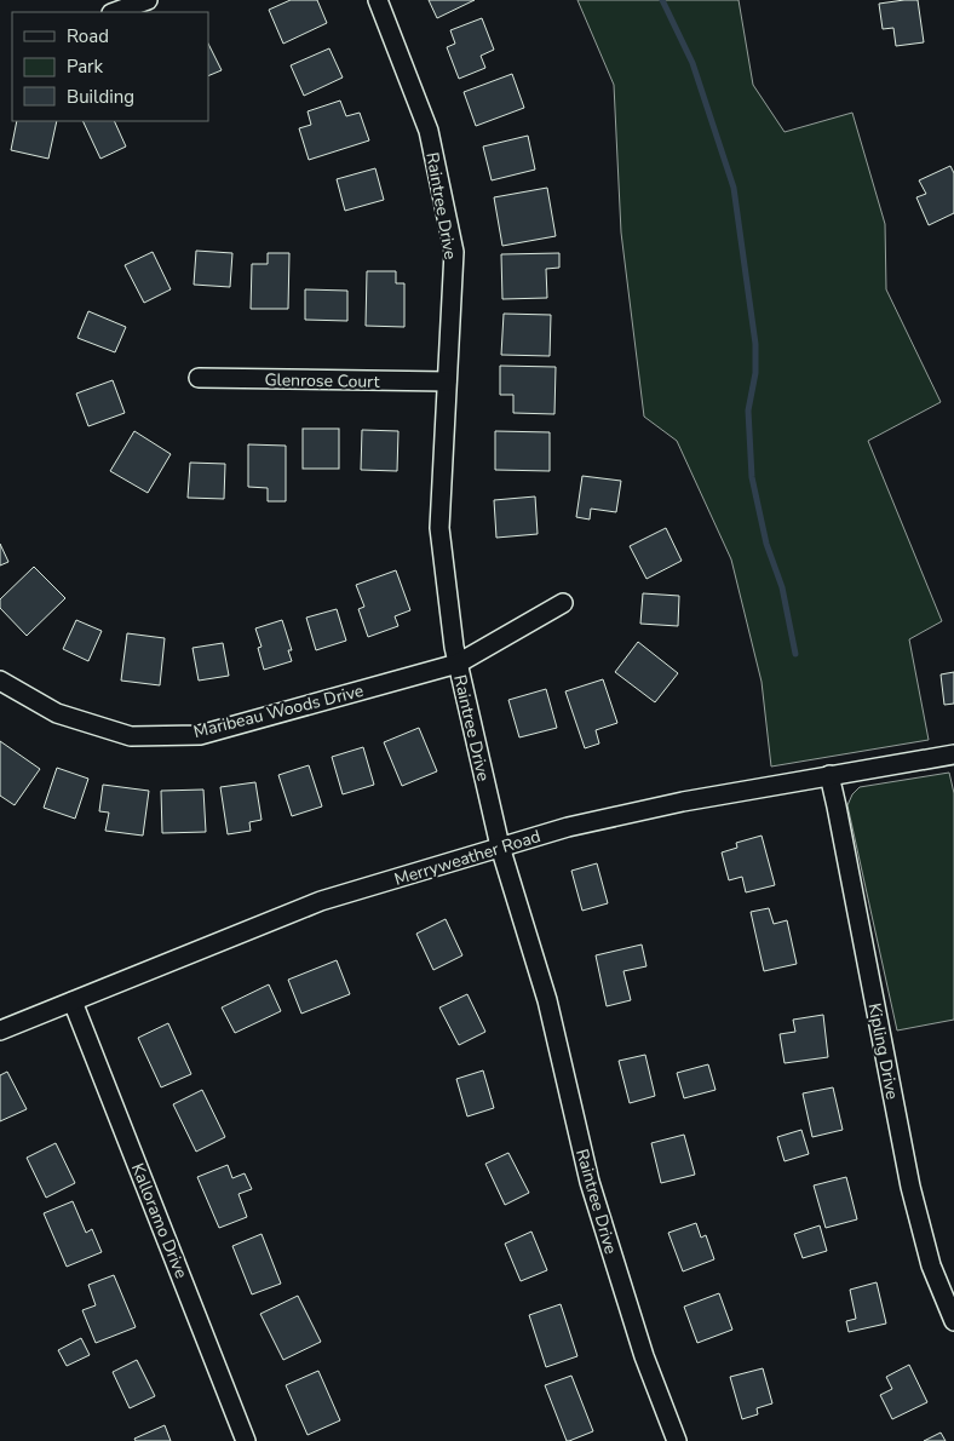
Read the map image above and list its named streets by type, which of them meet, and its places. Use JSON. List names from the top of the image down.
{
  "streets": {
    "street": [
      "Raintree Drive",
      "Glenrose Court",
      "Maribeau Woods Drive",
      "Merryweather Road",
      "Kipling Drive",
      "Kalloramo Drive"
    ]
  },
  "crossings": [
    ["Raintree Drive", "Glenrose Court"],
    ["Raintree Drive", "Maribeau Woods Drive"],
    ["Raintree Drive", "Merryweather Road"],
    ["Merryweather Road", "Kipling Drive"],
    ["Merryweather Road", "Kalloramo Drive"]
  ],
  "legend": ["Road", "Park", "Building"]
}
